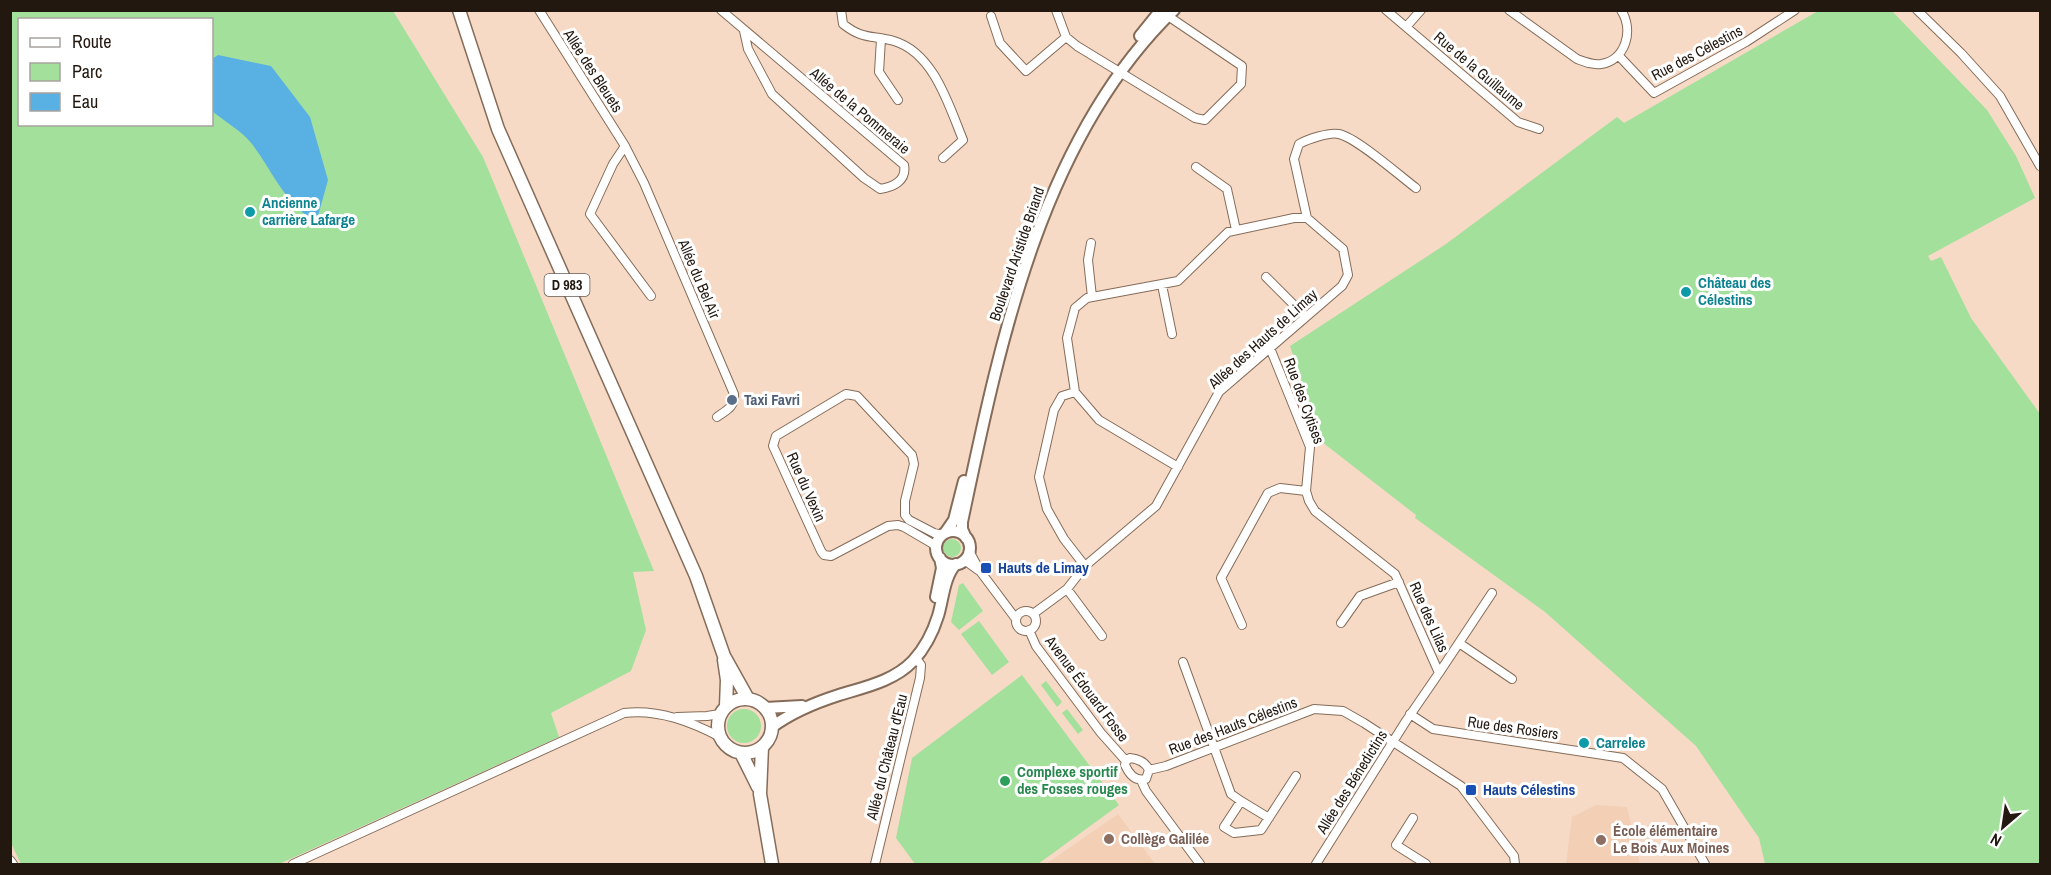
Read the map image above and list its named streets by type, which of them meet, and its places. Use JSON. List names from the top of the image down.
{
  "streets": {
    "main road": ["Boulevard Aristide Briand", "D 983"],
    "street": [
      "Rue des Célestins",
      "Allée des Bleuets",
      "Rue de la Guillaume",
      "Allée de la Pommeraie",
      "Allée du Bel Air",
      "Allée des Hauts de Limay",
      "Rue des Cytises",
      "Rue du Vexin",
      "Rue des Lilas",
      "Avenue Édouard Fosse",
      "Rue des Hauts Célestins",
      "Rue des Rosiers",
      "Allée du Château d'Eau",
      "Allée des Bénedictins"
    ]
  },
  "crossings": [
    ["Allée des Bleuets", "Allée du Bel Air"],
    ["Boulevard Aristide Briand", "Rue du Vexin"],
    ["Allée des Hauts de Limay", "Rue des Cytises"],
    ["Allée des Hauts de Limay", "Avenue Édouard Fosse"],
    ["Rue des Cytises", "Rue des Lilas"],
    ["Rue des Lilas", "Rue des Rosiers"],
    ["Rue des Lilas", "Allée des Bénedictins"],
    ["Avenue Édouard Fosse", "Rue des Hauts Célestins"],
    ["Rue des Hauts Célestins", "Allée des Bénedictins"],
    ["Rue des Rosiers", "Allée des Bénedictins"]
  ],
  "places": {
    "other": [
      "Ancienne carrière Lafarge",
      "Château des Célestins",
      "Taxi Favri",
      "Carrelee",
      "Complexe sportif des Fosses rouges",
      "Collège Galilée",
      "École élémentaire Le Bois Aux Moines"
    ],
    "transit": ["Hauts de Limay", "Hauts Célestins"]
  },
  "legend": ["Route", "Parc", "Eau"],
  "north": "bottom left"
}
